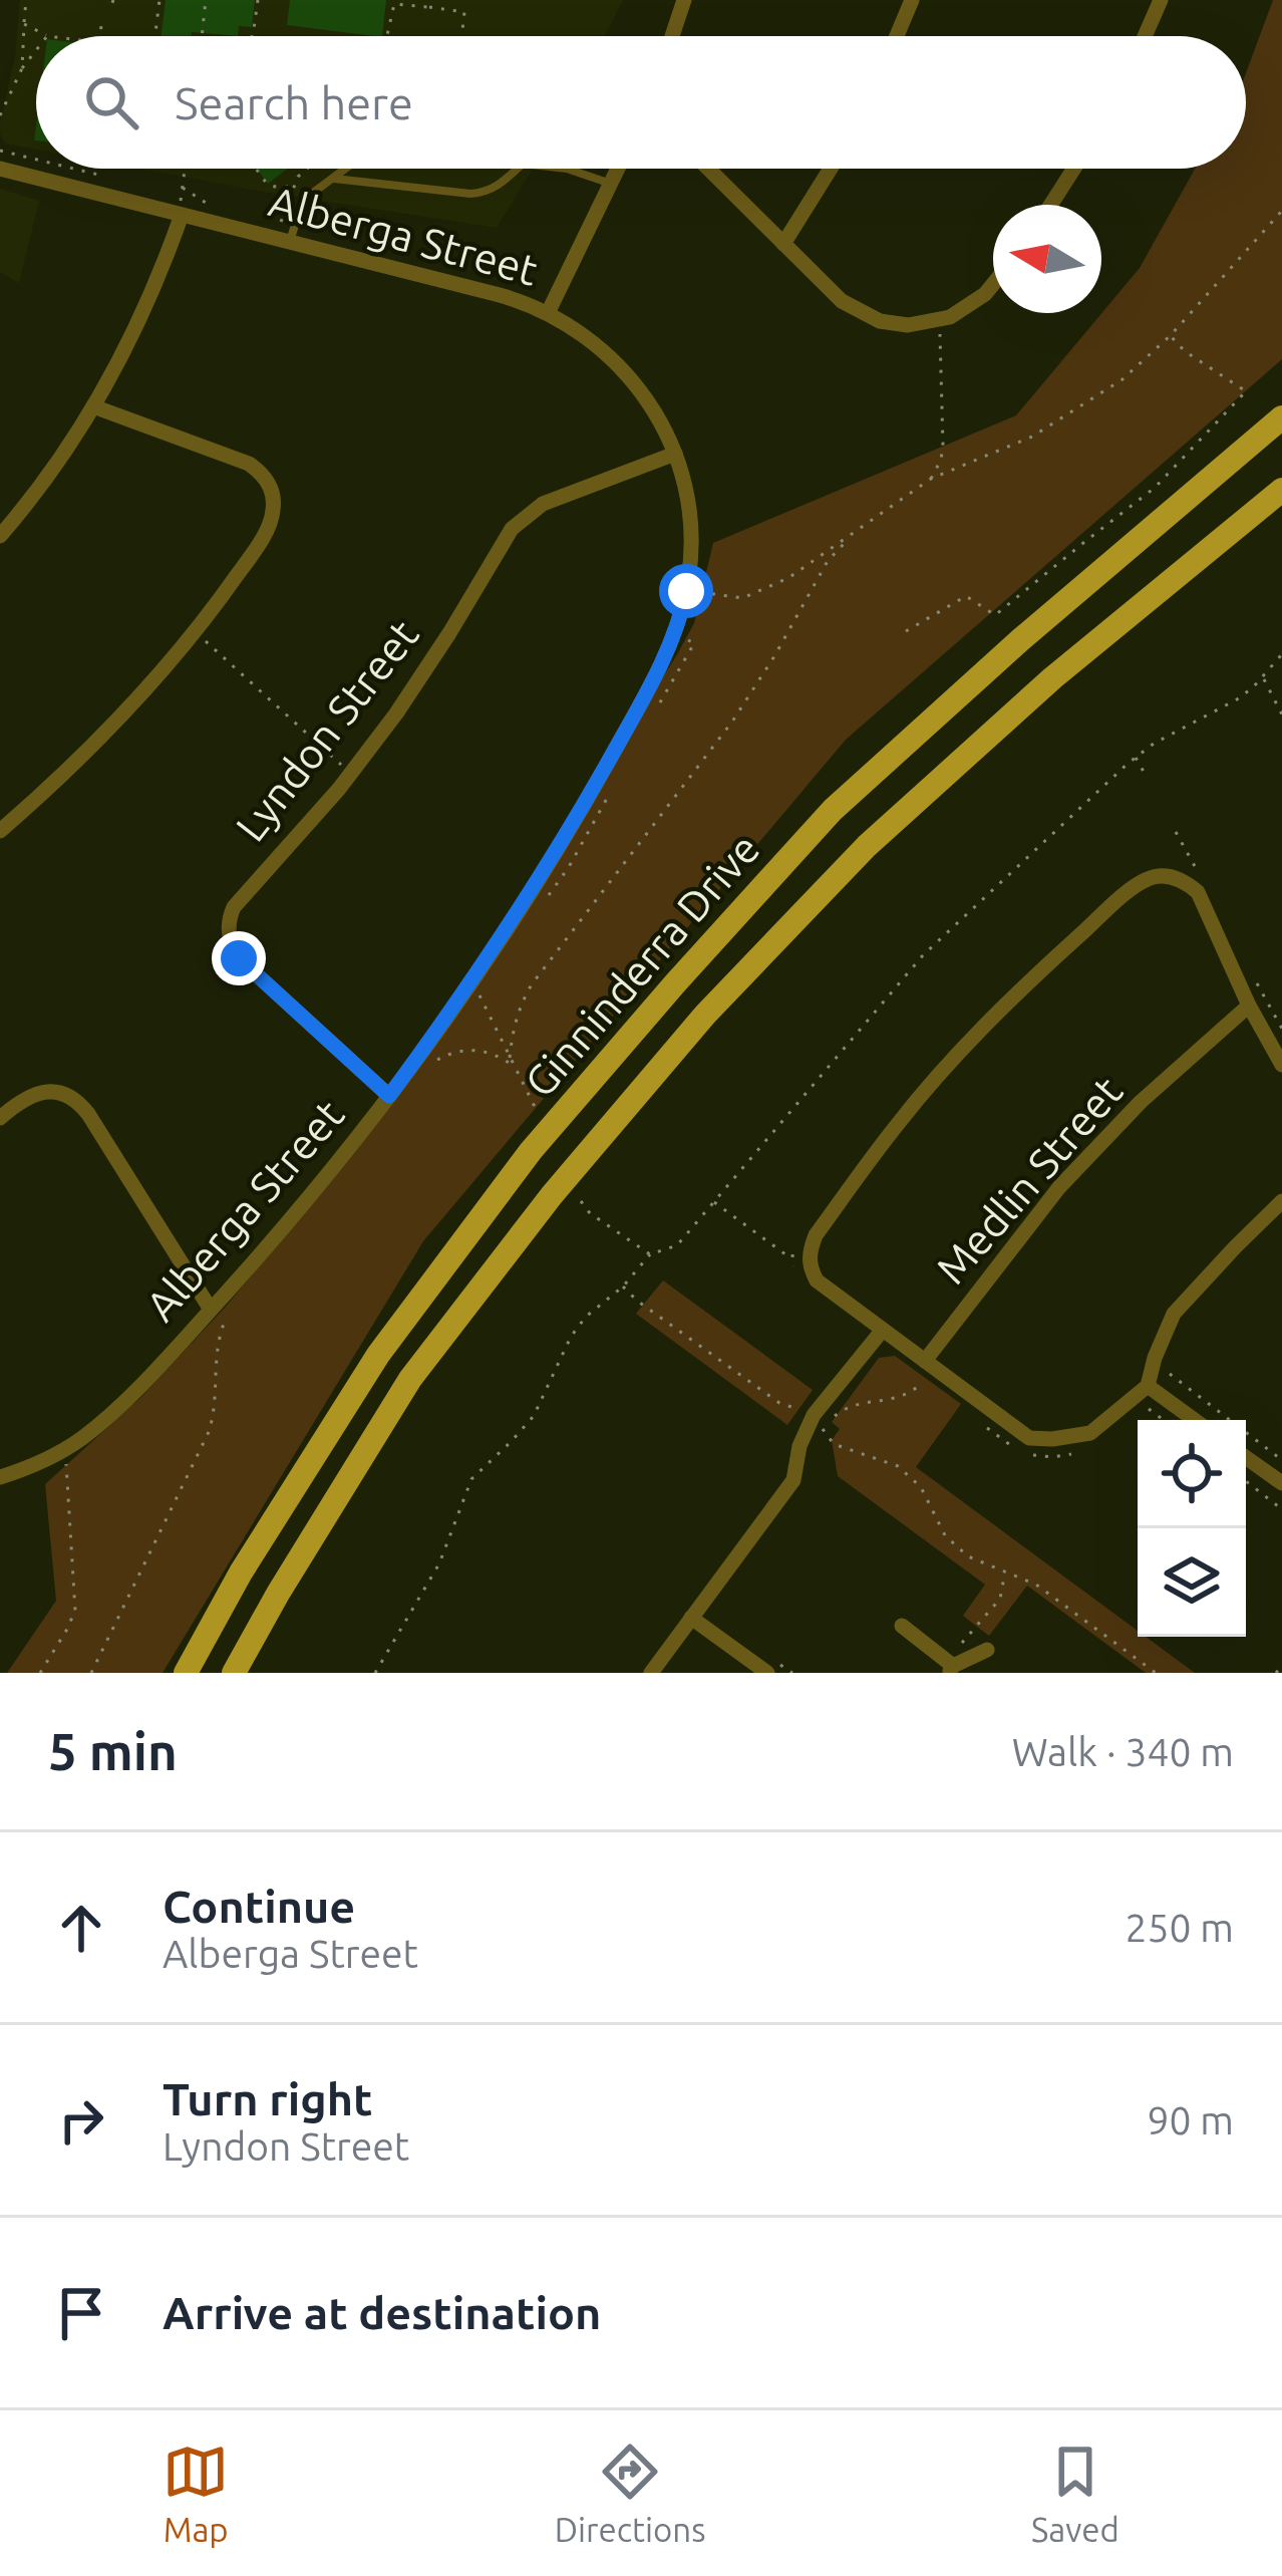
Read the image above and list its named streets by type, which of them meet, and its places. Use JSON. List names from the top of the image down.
{
  "streets": {
    "main road": ["Ginninderra Drive"],
    "street": ["Alberga Street", "Lyndon Street", "Medlin Street"]
  },
  "crossings": [
    ["Alberga Street", "Lyndon Street"]
  ],
  "north": "left",
  "page": {
    "search": "Search here",
    "heading": ["5 min", "Walk · 340 m"],
    "list": [
      ["Continue", "Alberga Street", "250 m"],
      ["Turn right", "Lyndon Street", "90 m"],
      "Arrive at destination"
    ],
    "nav": ["Map", "Directions", "Saved"]
  }
}
